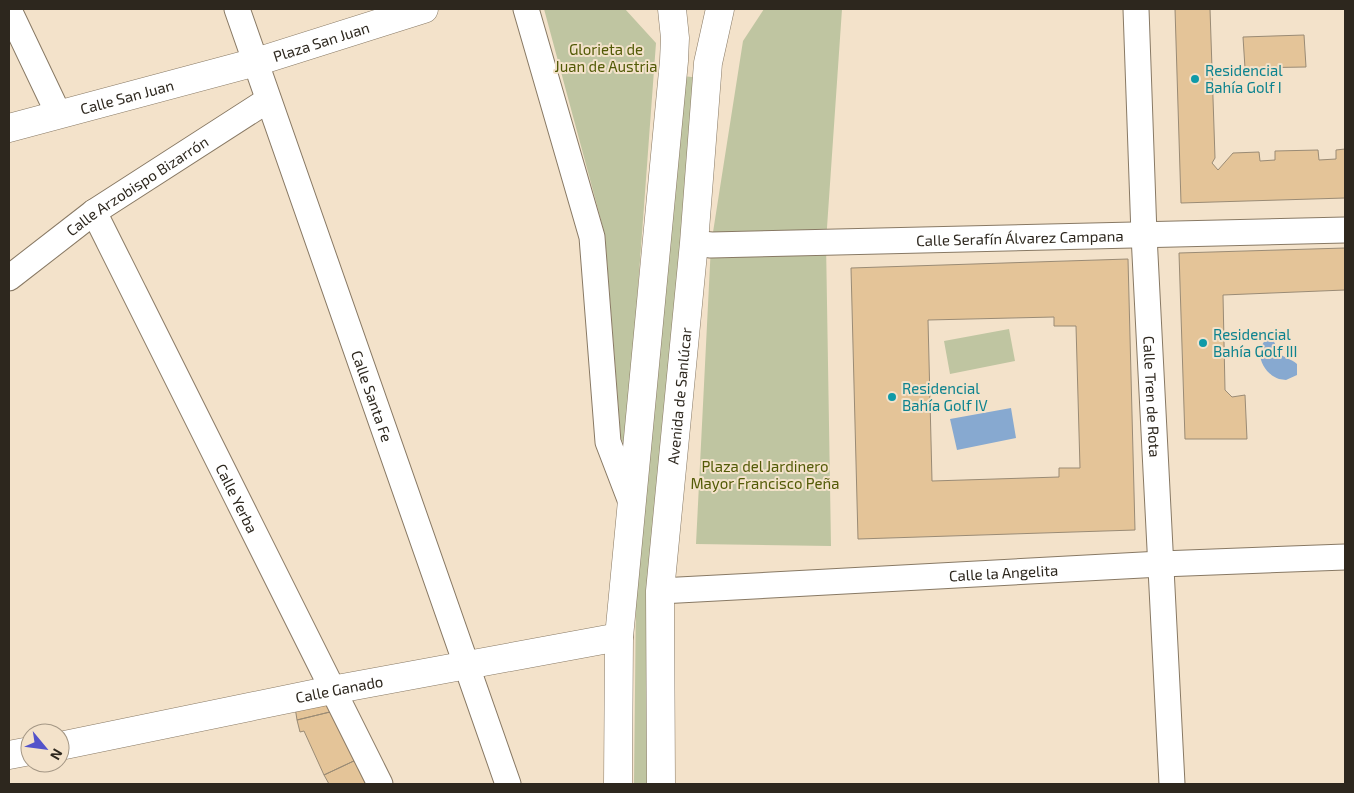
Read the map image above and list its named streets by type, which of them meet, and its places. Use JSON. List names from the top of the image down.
{
  "streets": {
    "main road": [
      "Plaza San Juan",
      "Calle San Juan",
      "Avenida de Sanlúcar",
      "Calle Ganado"
    ],
    "street": [
      "Calle Arzobispo Bizarrón",
      "Calle Serafín Álvarez Campana",
      "Calle Santa Fe",
      "Calle Tren de Rota",
      "Calle Yerba",
      "Calle la Angelita"
    ]
  },
  "crossings": [
    ["Plaza San Juan", "Calle San Juan"],
    ["Plaza San Juan", "Calle Santa Fe"],
    ["Calle San Juan", "Calle Santa Fe"],
    ["Calle Arzobispo Bizarrón", "Calle Santa Fe"],
    ["Calle Arzobispo Bizarrón", "Calle Yerba"],
    ["Calle Serafín Álvarez Campana", "Avenida de Sanlúcar"],
    ["Calle Serafín Álvarez Campana", "Calle Tren de Rota"],
    ["Calle Santa Fe", "Calle Ganado"],
    ["Avenida de Sanlúcar", "Calle la Angelita"],
    ["Calle Tren de Rota", "Calle la Angelita"],
    ["Calle Yerba", "Calle Ganado"]
  ],
  "parks": ["Glorieta de Juan de Austria", "Plaza del Jardinero Mayor Francisco Peña"],
  "places": ["Residencial Bahía Golf I", "Residencial Bahía Golf III", "Residencial Bahía Golf IV"],
  "north": "bottom right"
}
